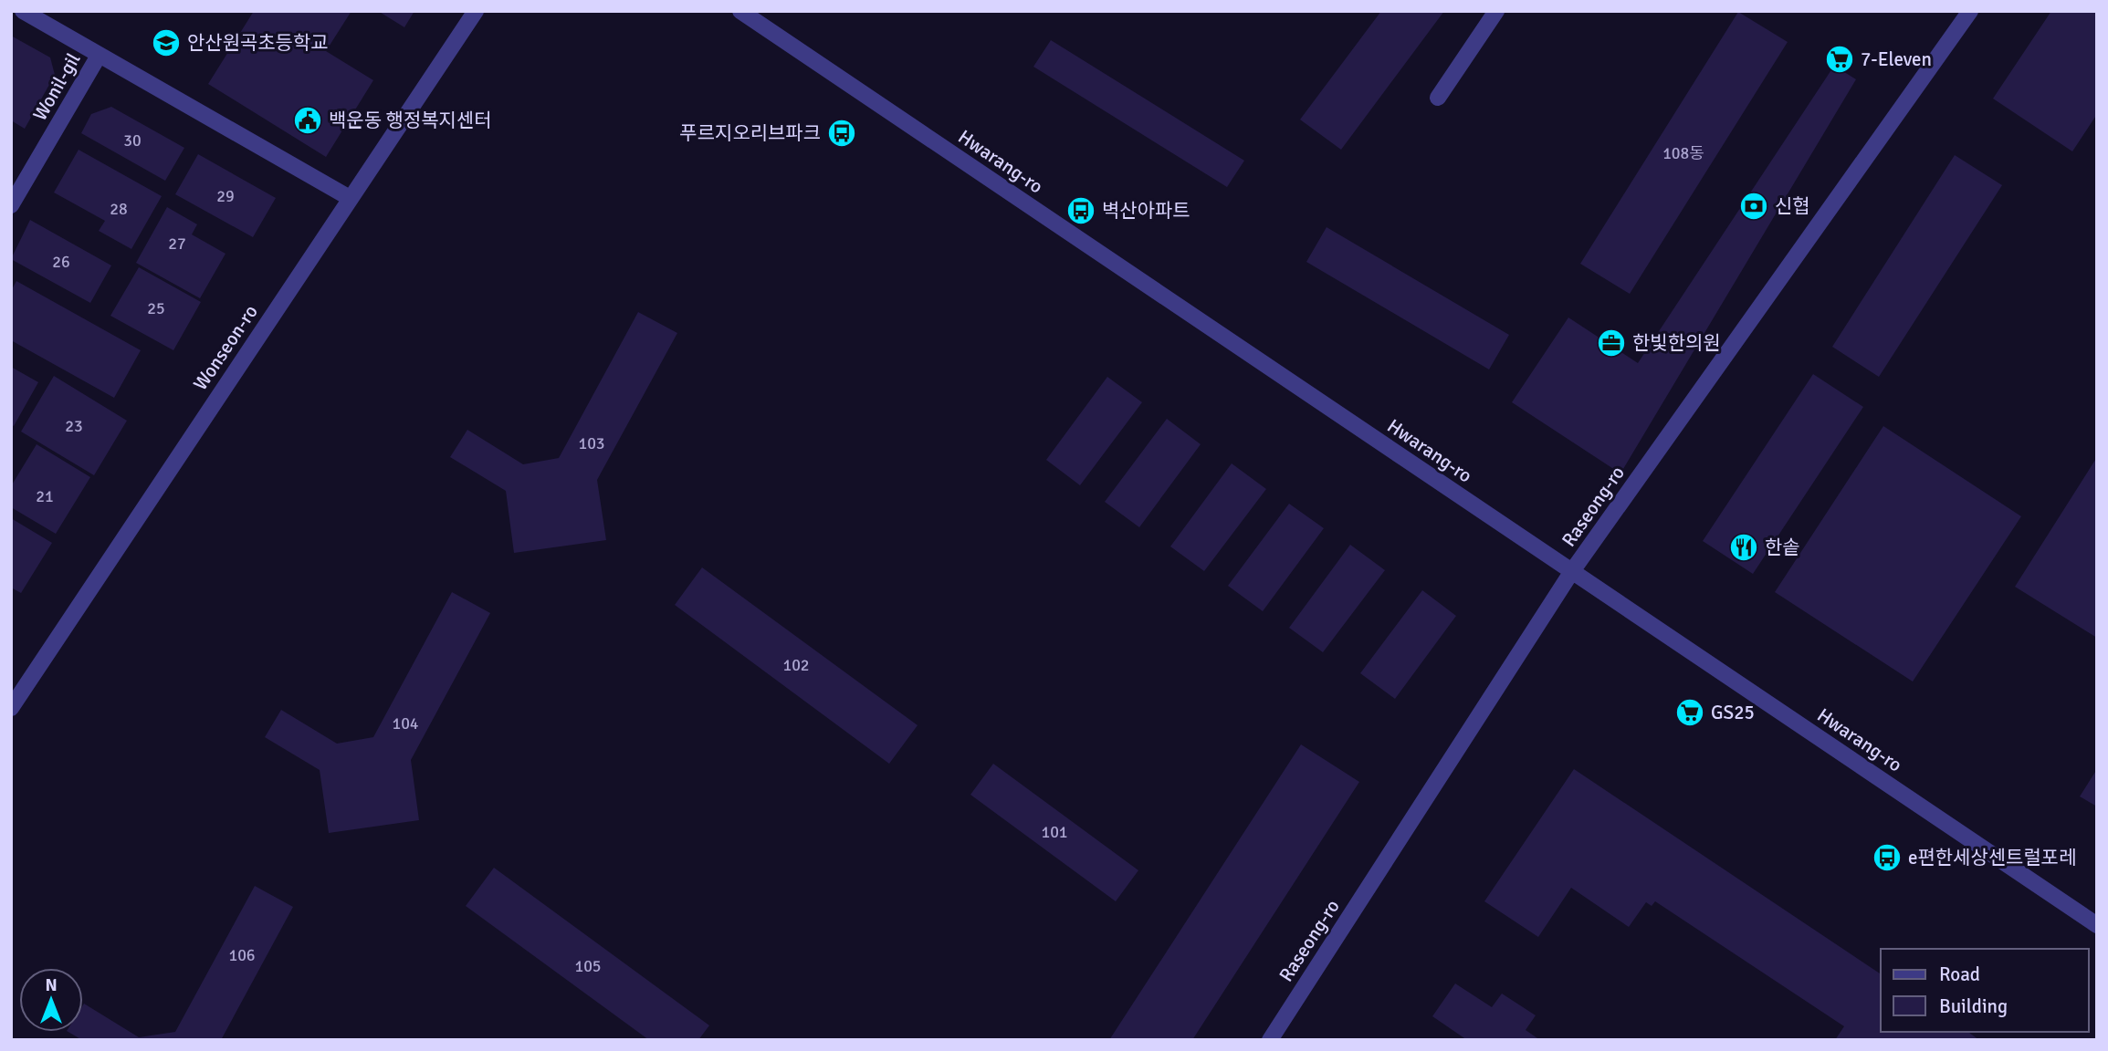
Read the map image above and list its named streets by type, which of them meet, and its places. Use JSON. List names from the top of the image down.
{
  "streets": {
    "street": [
      "Wonil-gil",
      "Hwarang-ro",
      "Wonseon-ro",
      "Raseong-ro"
    ]
  },
  "crossings": [
    ["Hwarang-ro", "Raseong-ro"]
  ],
  "places": {
    "school or university": ["안산원곡초등학교"],
    "supermarket": ["7-Eleven", "GS25"],
    "public building": ["백운동 행정복지센터"],
    "bus stop": ["푸르지오리브파크", "벽산아파트", "e편한세상센트럴포레"],
    "bank": ["신협"],
    "office": ["한빛한의원"],
    "restaurant": ["한솥"]
  },
  "house_numbers": [
    "30",
    "108동",
    "29",
    "28",
    "27",
    "26",
    "25",
    "23",
    "103",
    "21",
    "102",
    "104",
    "101",
    "106",
    "105"
  ],
  "legend": ["Road", "Building"],
  "north": "top"
}
